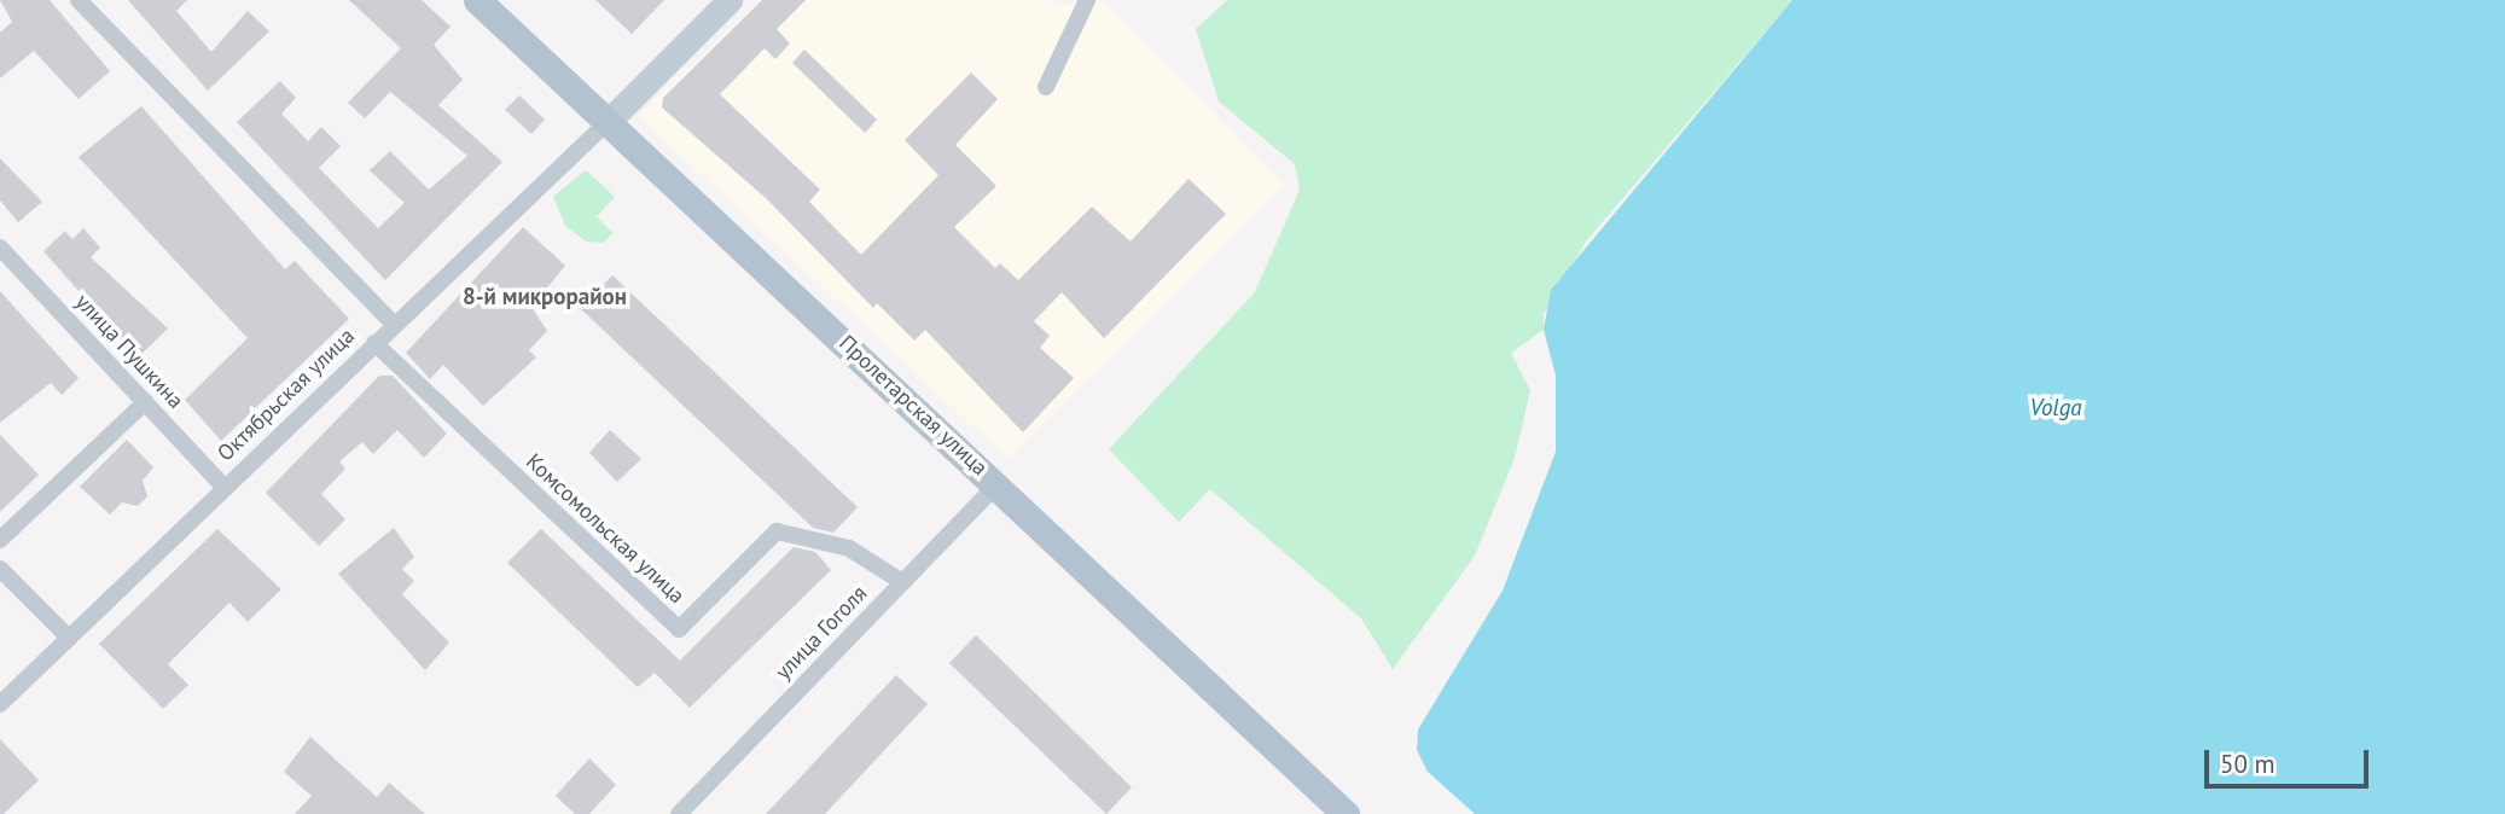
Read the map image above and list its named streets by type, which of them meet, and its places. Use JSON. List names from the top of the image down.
{
  "streets": {
    "main road": ["Пролетарская улица"],
    "street": [
      "улица Пушкина",
      "Октябрьская улица",
      "Комсомольская улица",
      "улица Гоголя"
    ]
  },
  "crossings": [
    ["улица Пушкина", "Октябрьская улица"],
    ["Октябрьская улица", "Пролетарская улица"],
    ["Октябрьская улица", "Комсомольская улица"],
    ["Пролетарская улица", "улица Гоголя"],
    ["Комсомольская улица", "улица Гоголя"]
  ],
  "districts": ["8-й микрорайон"],
  "water": ["Volga"],
  "scale_bar": "50 m"
}
